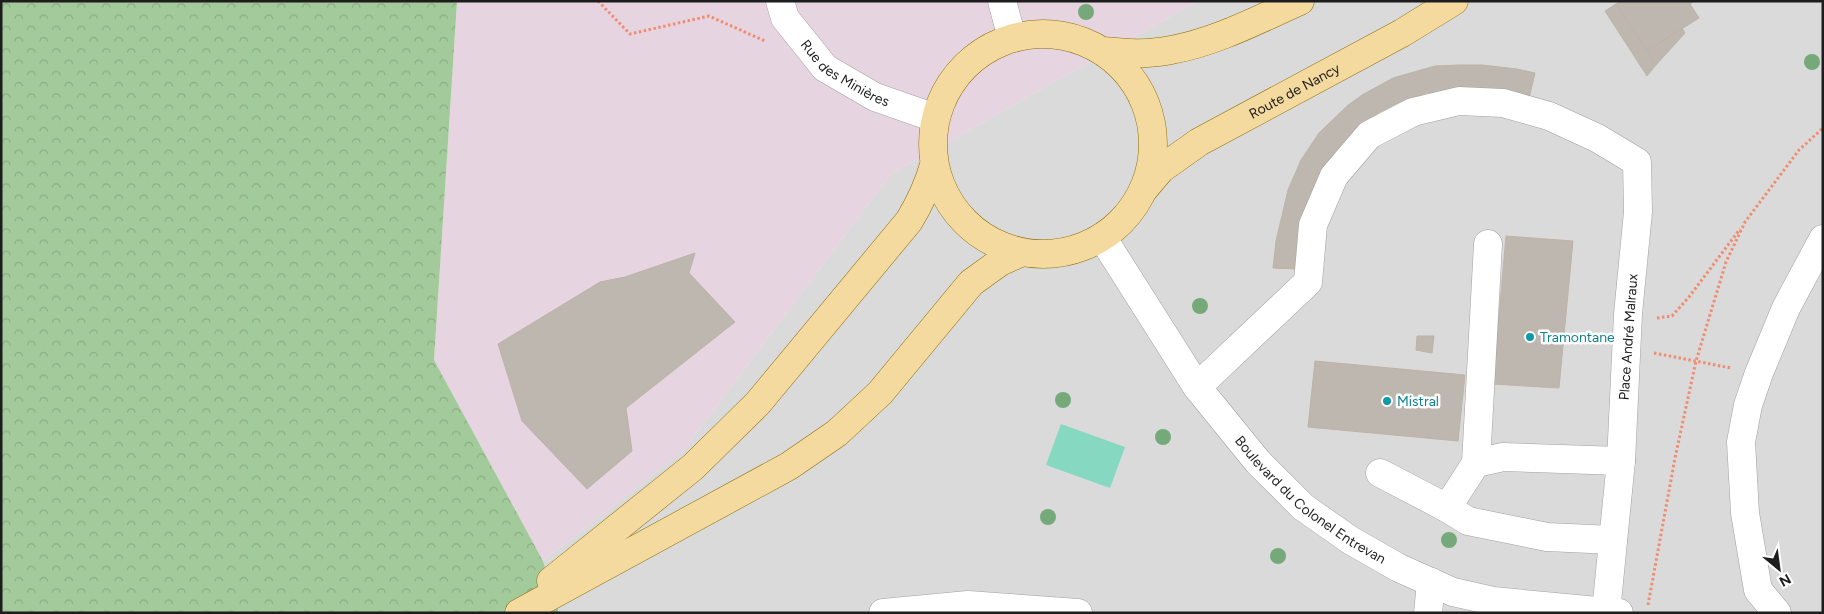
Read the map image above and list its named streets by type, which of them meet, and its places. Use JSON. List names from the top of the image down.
{
  "streets": {
    "main road": ["Route de Nancy"],
    "street": ["Rue des Minières", "Place André Malraux", "Boulevard du Colonel Entrevan"]
  },
  "crossings": [
    ["Place André Malraux", "Boulevard du Colonel Entrevan"]
  ],
  "places": ["Tramontane", "Mistral"],
  "north": "bottom right"
}
